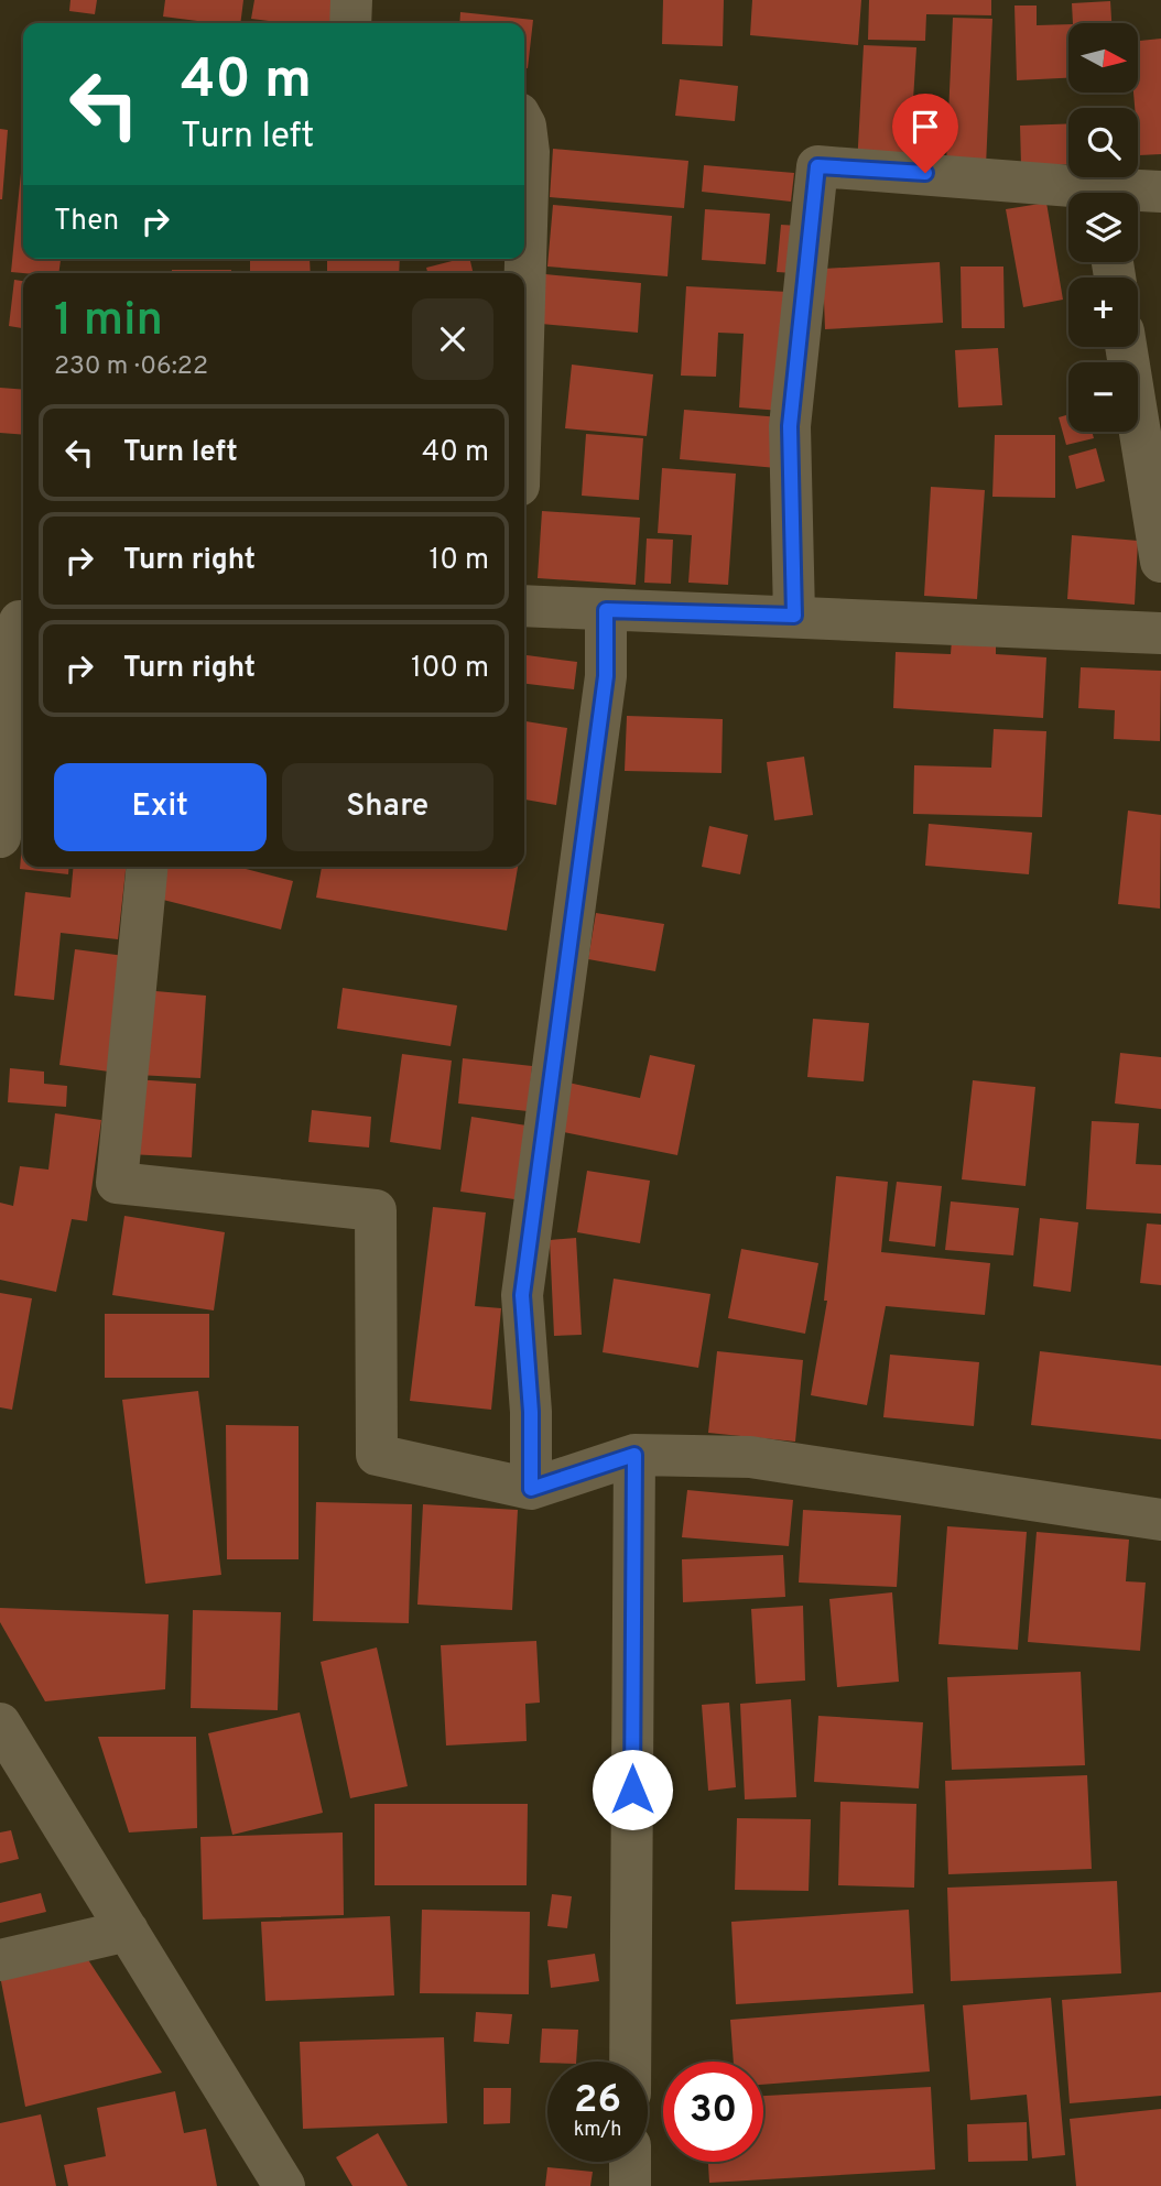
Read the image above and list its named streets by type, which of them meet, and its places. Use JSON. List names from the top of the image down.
{
  "north": "right",
  "page": {
    "map_buttons": ["+", "−"],
    "turn": ["40 m", "Turn left"],
    "then": "Then",
    "heading": ["1 min", "230 m · 06:22"],
    "list": [
      {
        "name": "Turn left",
        "value": "40 m"
      },
      {
        "name": "Turn right",
        "value": "10 m"
      },
      {
        "name": "Turn right",
        "value": "100 m"
      }
    ],
    "buttons": ["Exit", "Share"],
    "speed": "26 km/h",
    "limit": "30"
  }
}
